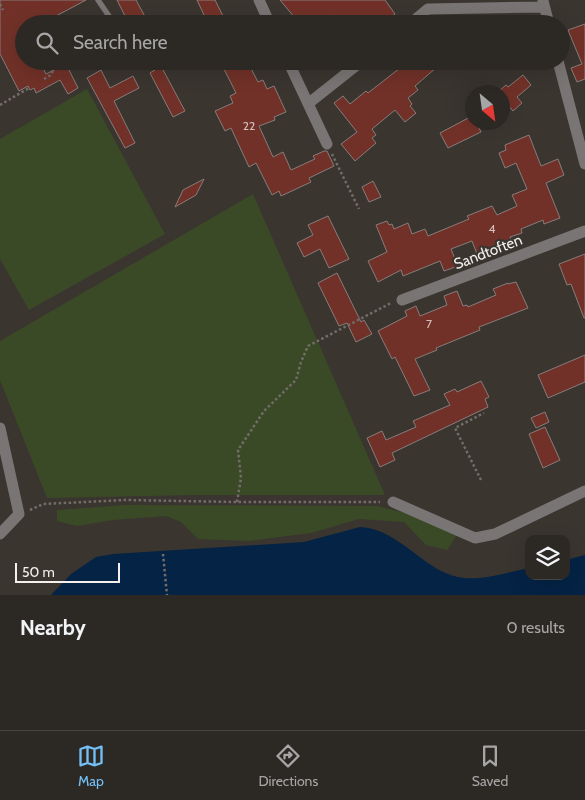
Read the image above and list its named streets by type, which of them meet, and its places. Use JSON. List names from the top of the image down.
{
  "streets": {
    "street": ["Sandtoften"]
  },
  "house_numbers": ["22", "4", "7"],
  "scale_bar": "50 m",
  "north": "bottom right",
  "page": {
    "search": "Search here",
    "scale": "50 m",
    "heading": ["Nearby", "0 results"],
    "nav": ["Map", "Directions", "Saved"]
  }
}
